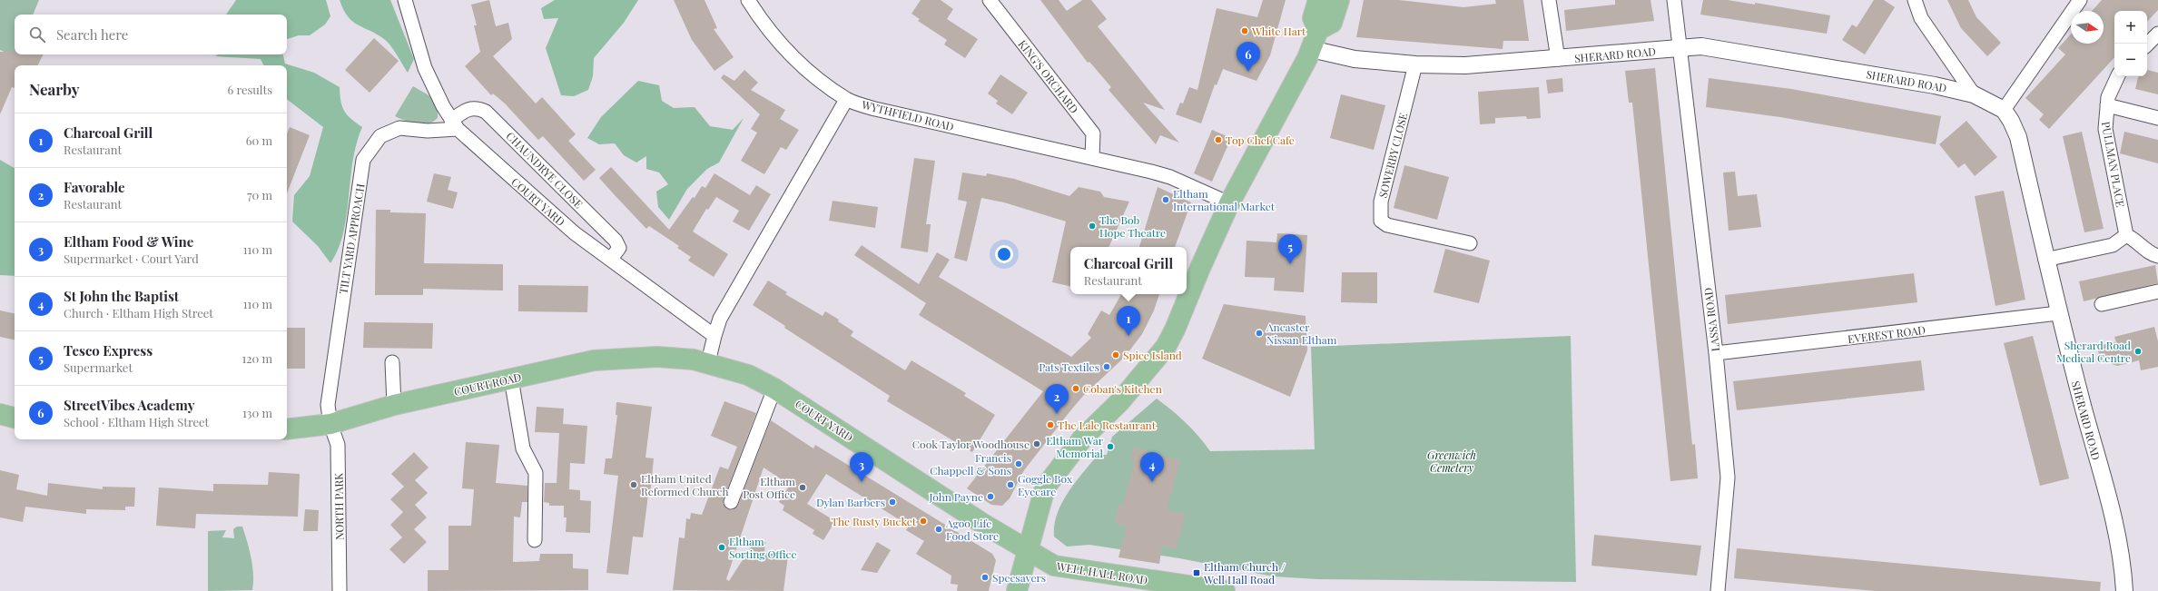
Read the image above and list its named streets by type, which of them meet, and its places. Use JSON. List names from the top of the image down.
{
  "streets": {
    "main road": ["COURT YARD", "COURT ROAD", "WELL HALL ROAD"],
    "street": [
      "SHERARD ROAD",
      "KING'S ORCHARD",
      "WYTHFIELD ROAD",
      "SOWERBY CLOSE",
      "PULLMAN PLACE",
      "CHAUNDRYE CLOSE",
      "TILT YARD APPROACH",
      "LASSA ROAD",
      "EVEREST ROAD",
      "NORTH PARK"
    ]
  },
  "crossings": [
    ["SHERARD ROAD", "SOWERBY CLOSE"],
    ["SHERARD ROAD", "LASSA ROAD"],
    ["SHERARD ROAD", "EVEREST ROAD"],
    ["KING'S ORCHARD", "WYTHFIELD ROAD"],
    ["WYTHFIELD ROAD", "COURT YARD"],
    ["CHAUNDRYE CLOSE", "COURT YARD"],
    ["CHAUNDRYE CLOSE", "TILT YARD APPROACH"],
    ["COURT YARD", "TILT YARD APPROACH"],
    ["COURT YARD", "COURT ROAD"],
    ["COURT YARD", "WELL HALL ROAD"],
    ["TILT YARD APPROACH", "COURT ROAD"],
    ["TILT YARD APPROACH", "NORTH PARK"],
    ["LASSA ROAD", "EVEREST ROAD"],
    ["COURT ROAD", "NORTH PARK"]
  ],
  "parks": ["Greenwich Cemetery"],
  "places": {
    "other": [
      "White Hart",
      "Top Chef Cafe",
      "Eltham International Market",
      "The Bob Hope Theatre",
      "Ancaster Nissan Eltham",
      "Sherard Road Medical Centre",
      "Spice Island",
      "Pats Textiles",
      "Coban's Kitchen",
      "The Lale Restaurant",
      "Cook Taylor Woodhouse",
      "Eltham War Memorial",
      "Francis Chappell & Sons",
      "Eltham United Reformed Church",
      "Goggle Box Eyecare",
      "Eltham Post Office",
      "John Payne",
      "Dylan Barbers",
      "The Rusty Bucket",
      "Agoo Life Food Store",
      "Eltham Sorting Office",
      "Specsavers"
    ],
    "transit": ["Eltham Church / Well Hall Road"]
  },
  "north": "right",
  "page": {
    "map_buttons": ["+", "−"],
    "search": "Search here",
    "pins": [
      "6",
      "5",
      "1",
      "2",
      "3",
      "4"
    ],
    "heading": ["Nearby", "6 results"],
    "list": [
      {
        "mark": "1",
        "name": "Charcoal Grill",
        "note": "Restaurant",
        "value": "60 m"
      },
      {
        "mark": "2",
        "name": "Favorable",
        "note": "Restaurant",
        "value": "70 m"
      },
      {
        "mark": "3",
        "name": "Eltham Food & Wine",
        "note": "Supermarket · Court Yard",
        "value": "110 m"
      },
      {
        "mark": "4",
        "name": "St John the Baptist",
        "note": "Church · Eltham High Street",
        "value": "110 m"
      },
      {
        "mark": "5",
        "name": "Tesco Express",
        "note": "Supermarket",
        "value": "120 m"
      },
      {
        "mark": "6",
        "name": "StreetVibes Academy",
        "note": "School · Eltham High Street",
        "value": "130 m"
      }
    ],
    "popup": ["Charcoal Grill", "Restaurant"]
  }
}
